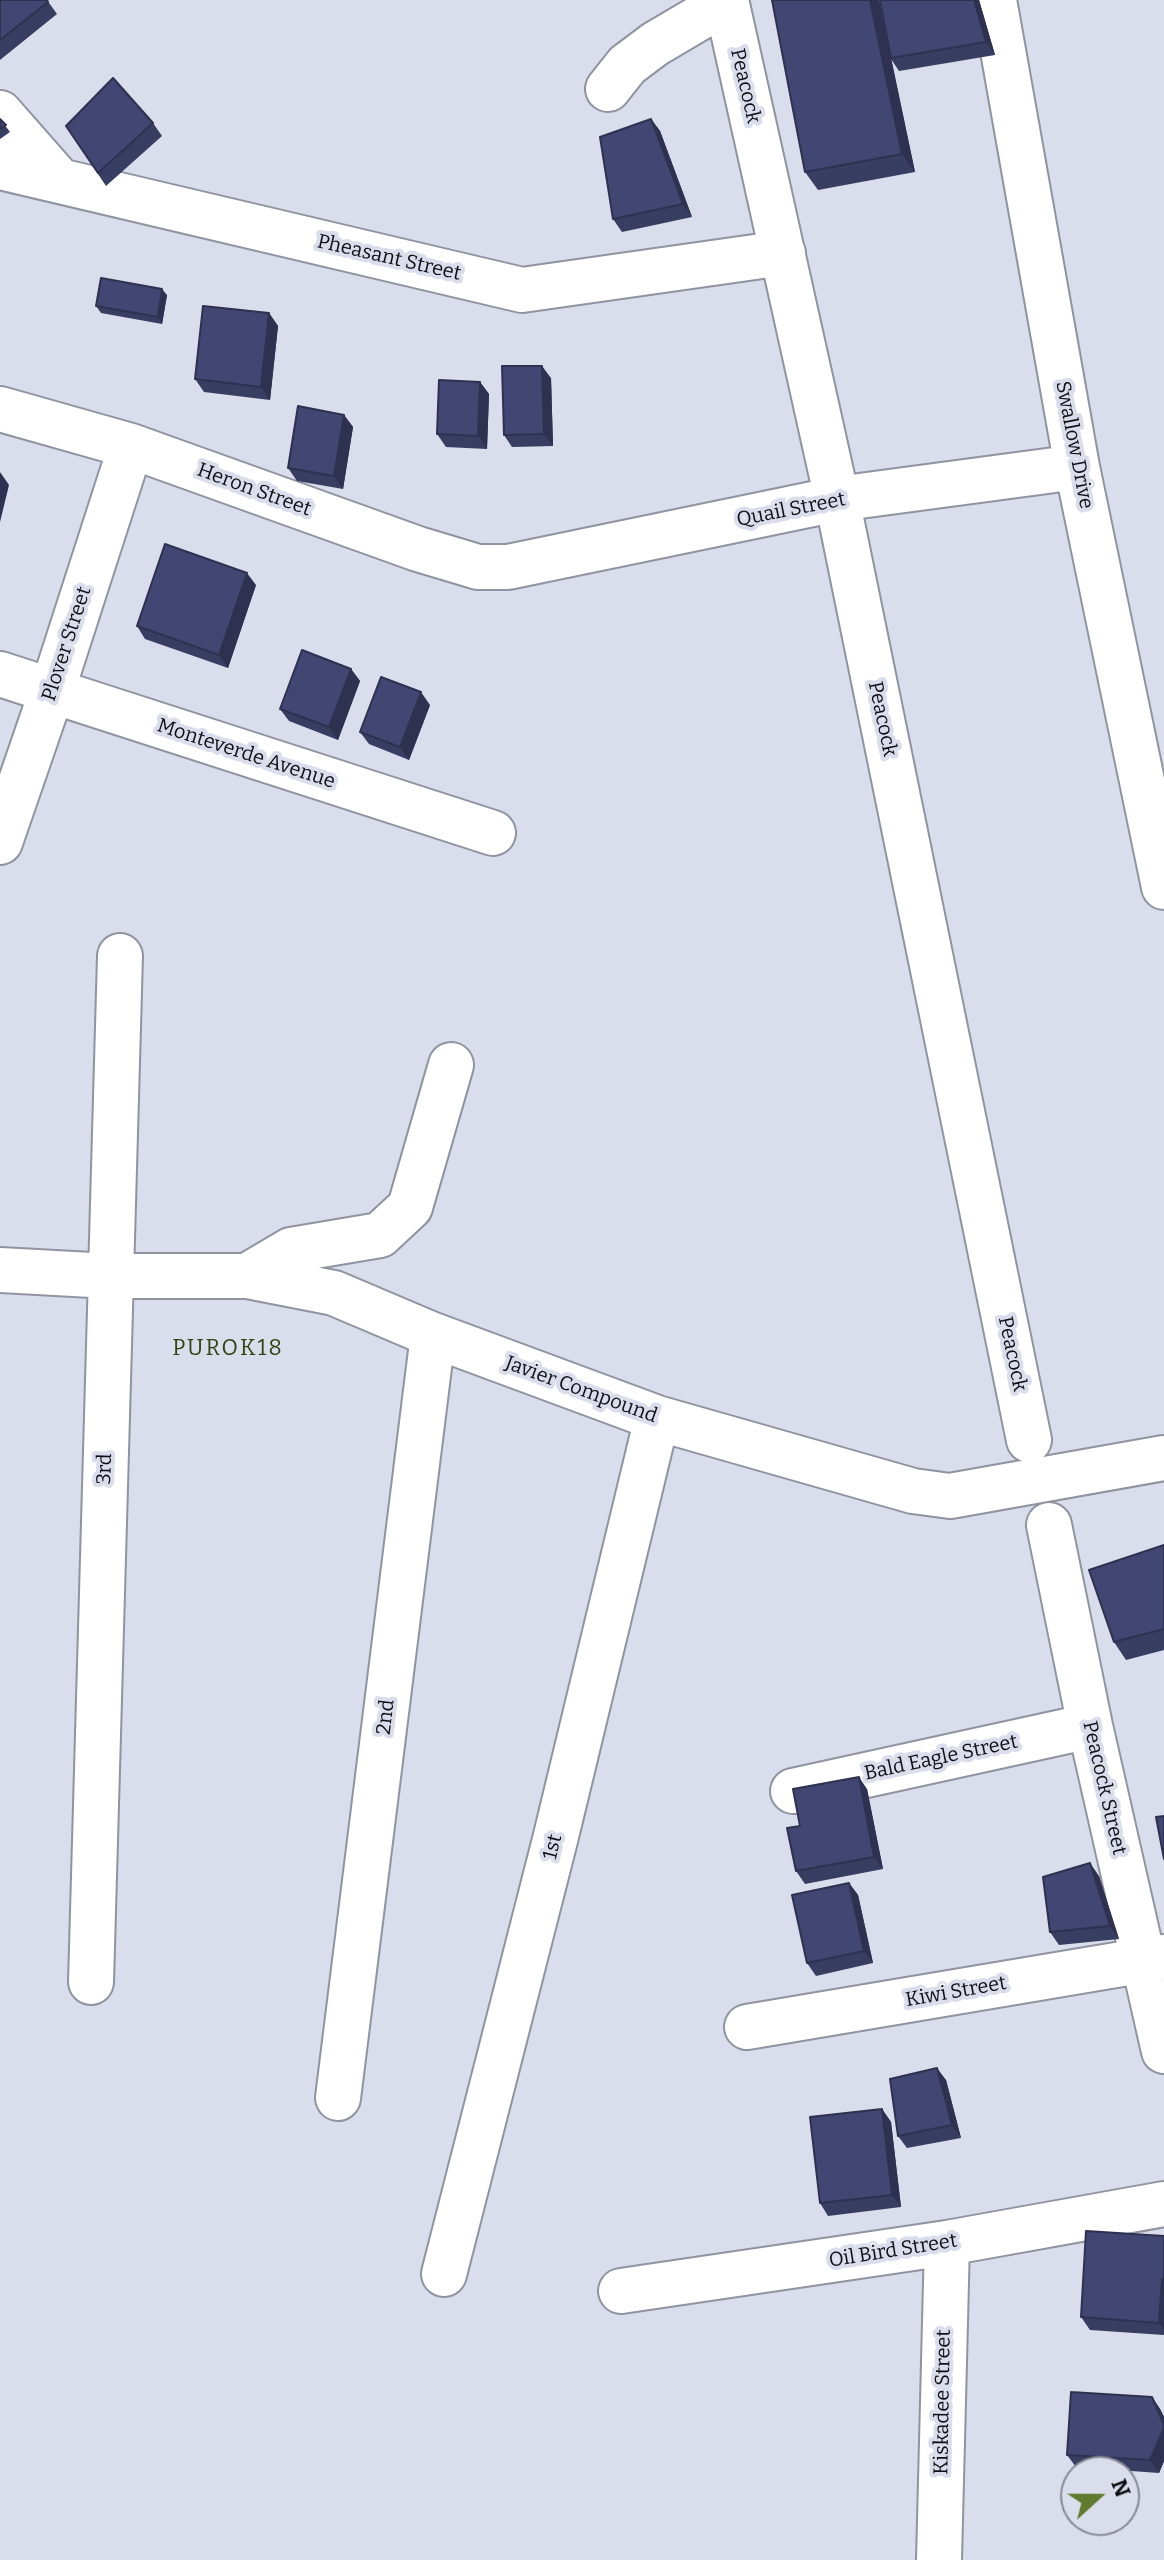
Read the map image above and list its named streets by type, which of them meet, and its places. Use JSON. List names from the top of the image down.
{
  "streets": {
    "street": [
      "Peacock",
      "Pheasant Street",
      "Swallow Drive",
      "Heron Street",
      "Quail Street",
      "Plover Street",
      "Monteverde Avenue",
      "Javier Compound",
      "3rd",
      "2nd",
      "Bald Eagle Street",
      "Peacock Street",
      "1st",
      "Kiwi Street",
      "Oil Bird Street",
      "Kiskadee Street"
    ]
  },
  "crossings": [
    ["Peacock", "Pheasant Street"],
    ["Peacock", "Quail Street"],
    ["Swallow Drive", "Quail Street"],
    ["Heron Street", "Quail Street"],
    ["Heron Street", "Plover Street"],
    ["Plover Street", "Monteverde Avenue"],
    ["Javier Compound", "3rd"],
    ["Javier Compound", "2nd"],
    ["Javier Compound", "1st"],
    ["Bald Eagle Street", "Peacock Street"],
    ["Peacock Street", "Kiwi Street"],
    ["Oil Bird Street", "Kiskadee Street"]
  ],
  "districts": ["PUROK18"],
  "north": "right"
}
